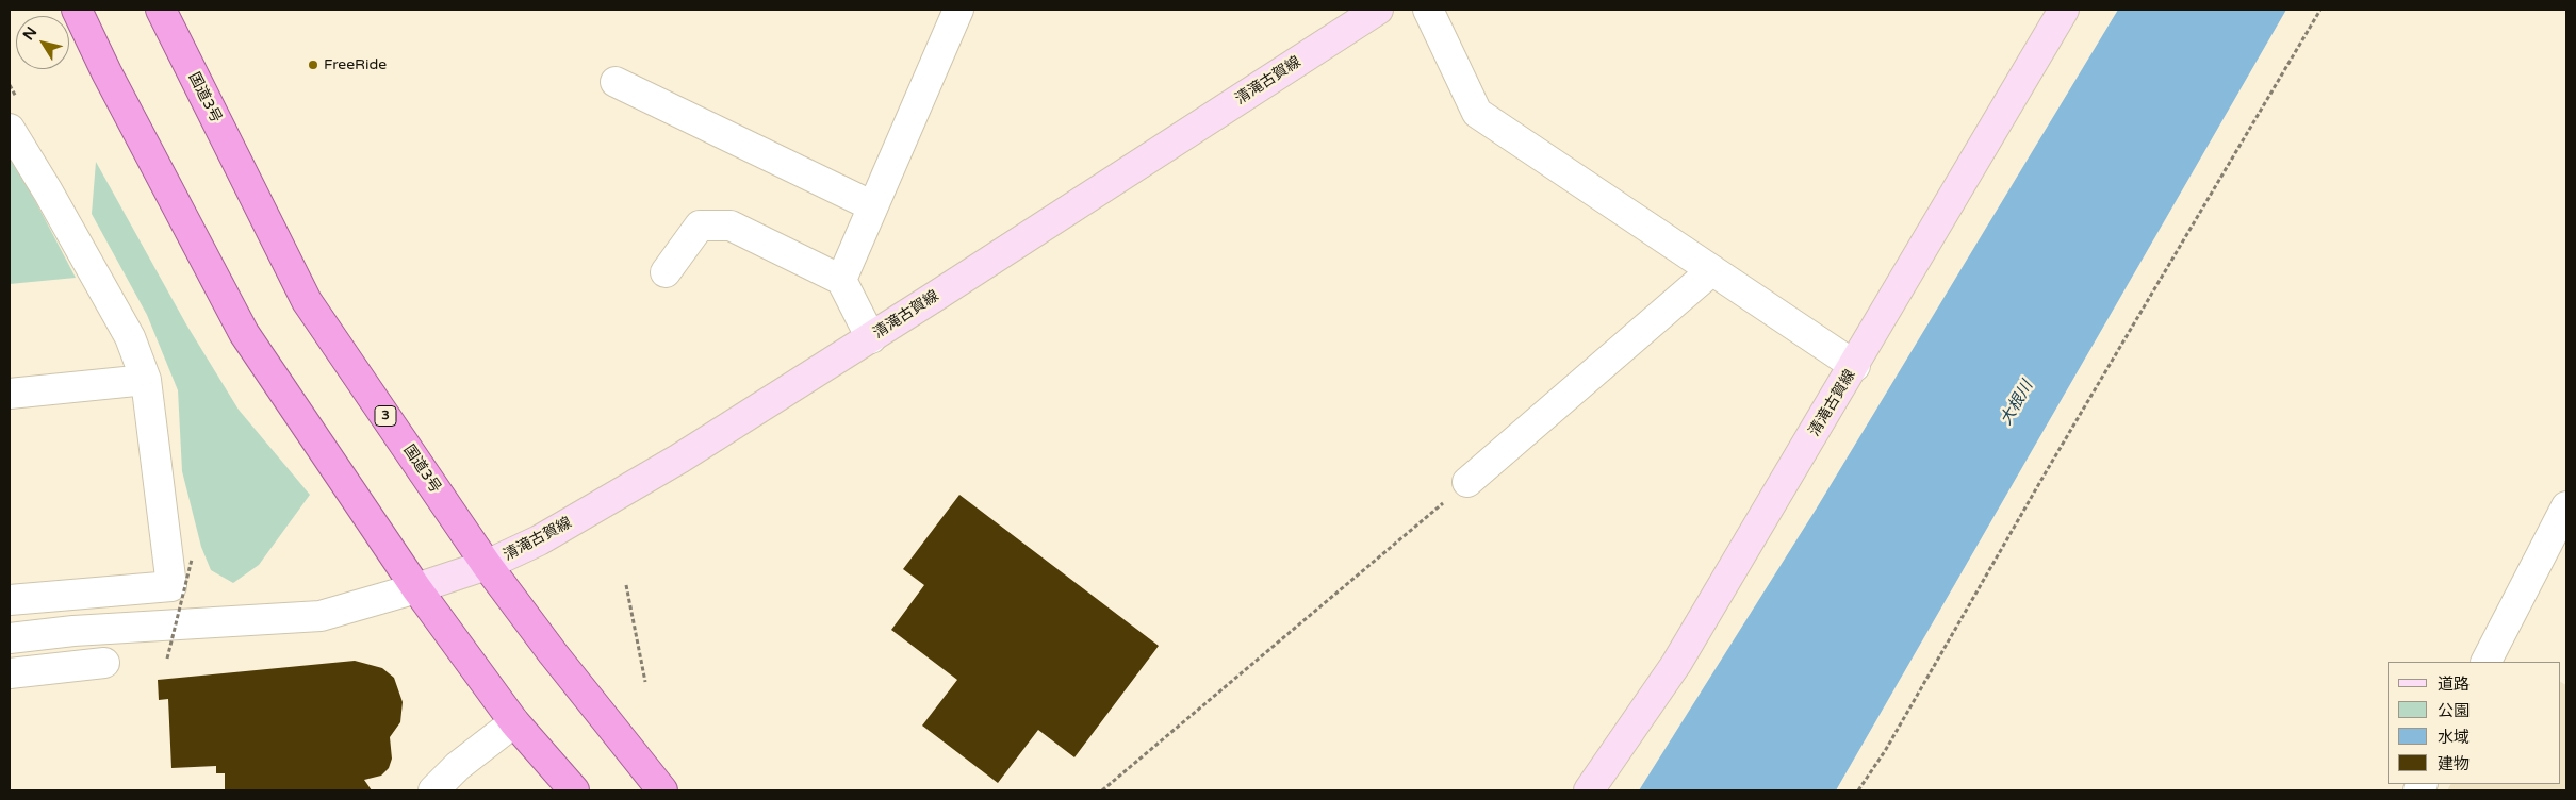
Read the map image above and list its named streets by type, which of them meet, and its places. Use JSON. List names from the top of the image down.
{
  "streets": {
    "highway": ["国道3号", "3"],
    "main road": ["清滝古賀線"]
  },
  "crossings": [
    ["清滝古賀線", "国道3号"]
  ],
  "water": ["大根川"],
  "places": ["FreeRide"],
  "legend": [
    "道路",
    "公園",
    "水域",
    "建物"
  ],
  "north": "top left"
}
